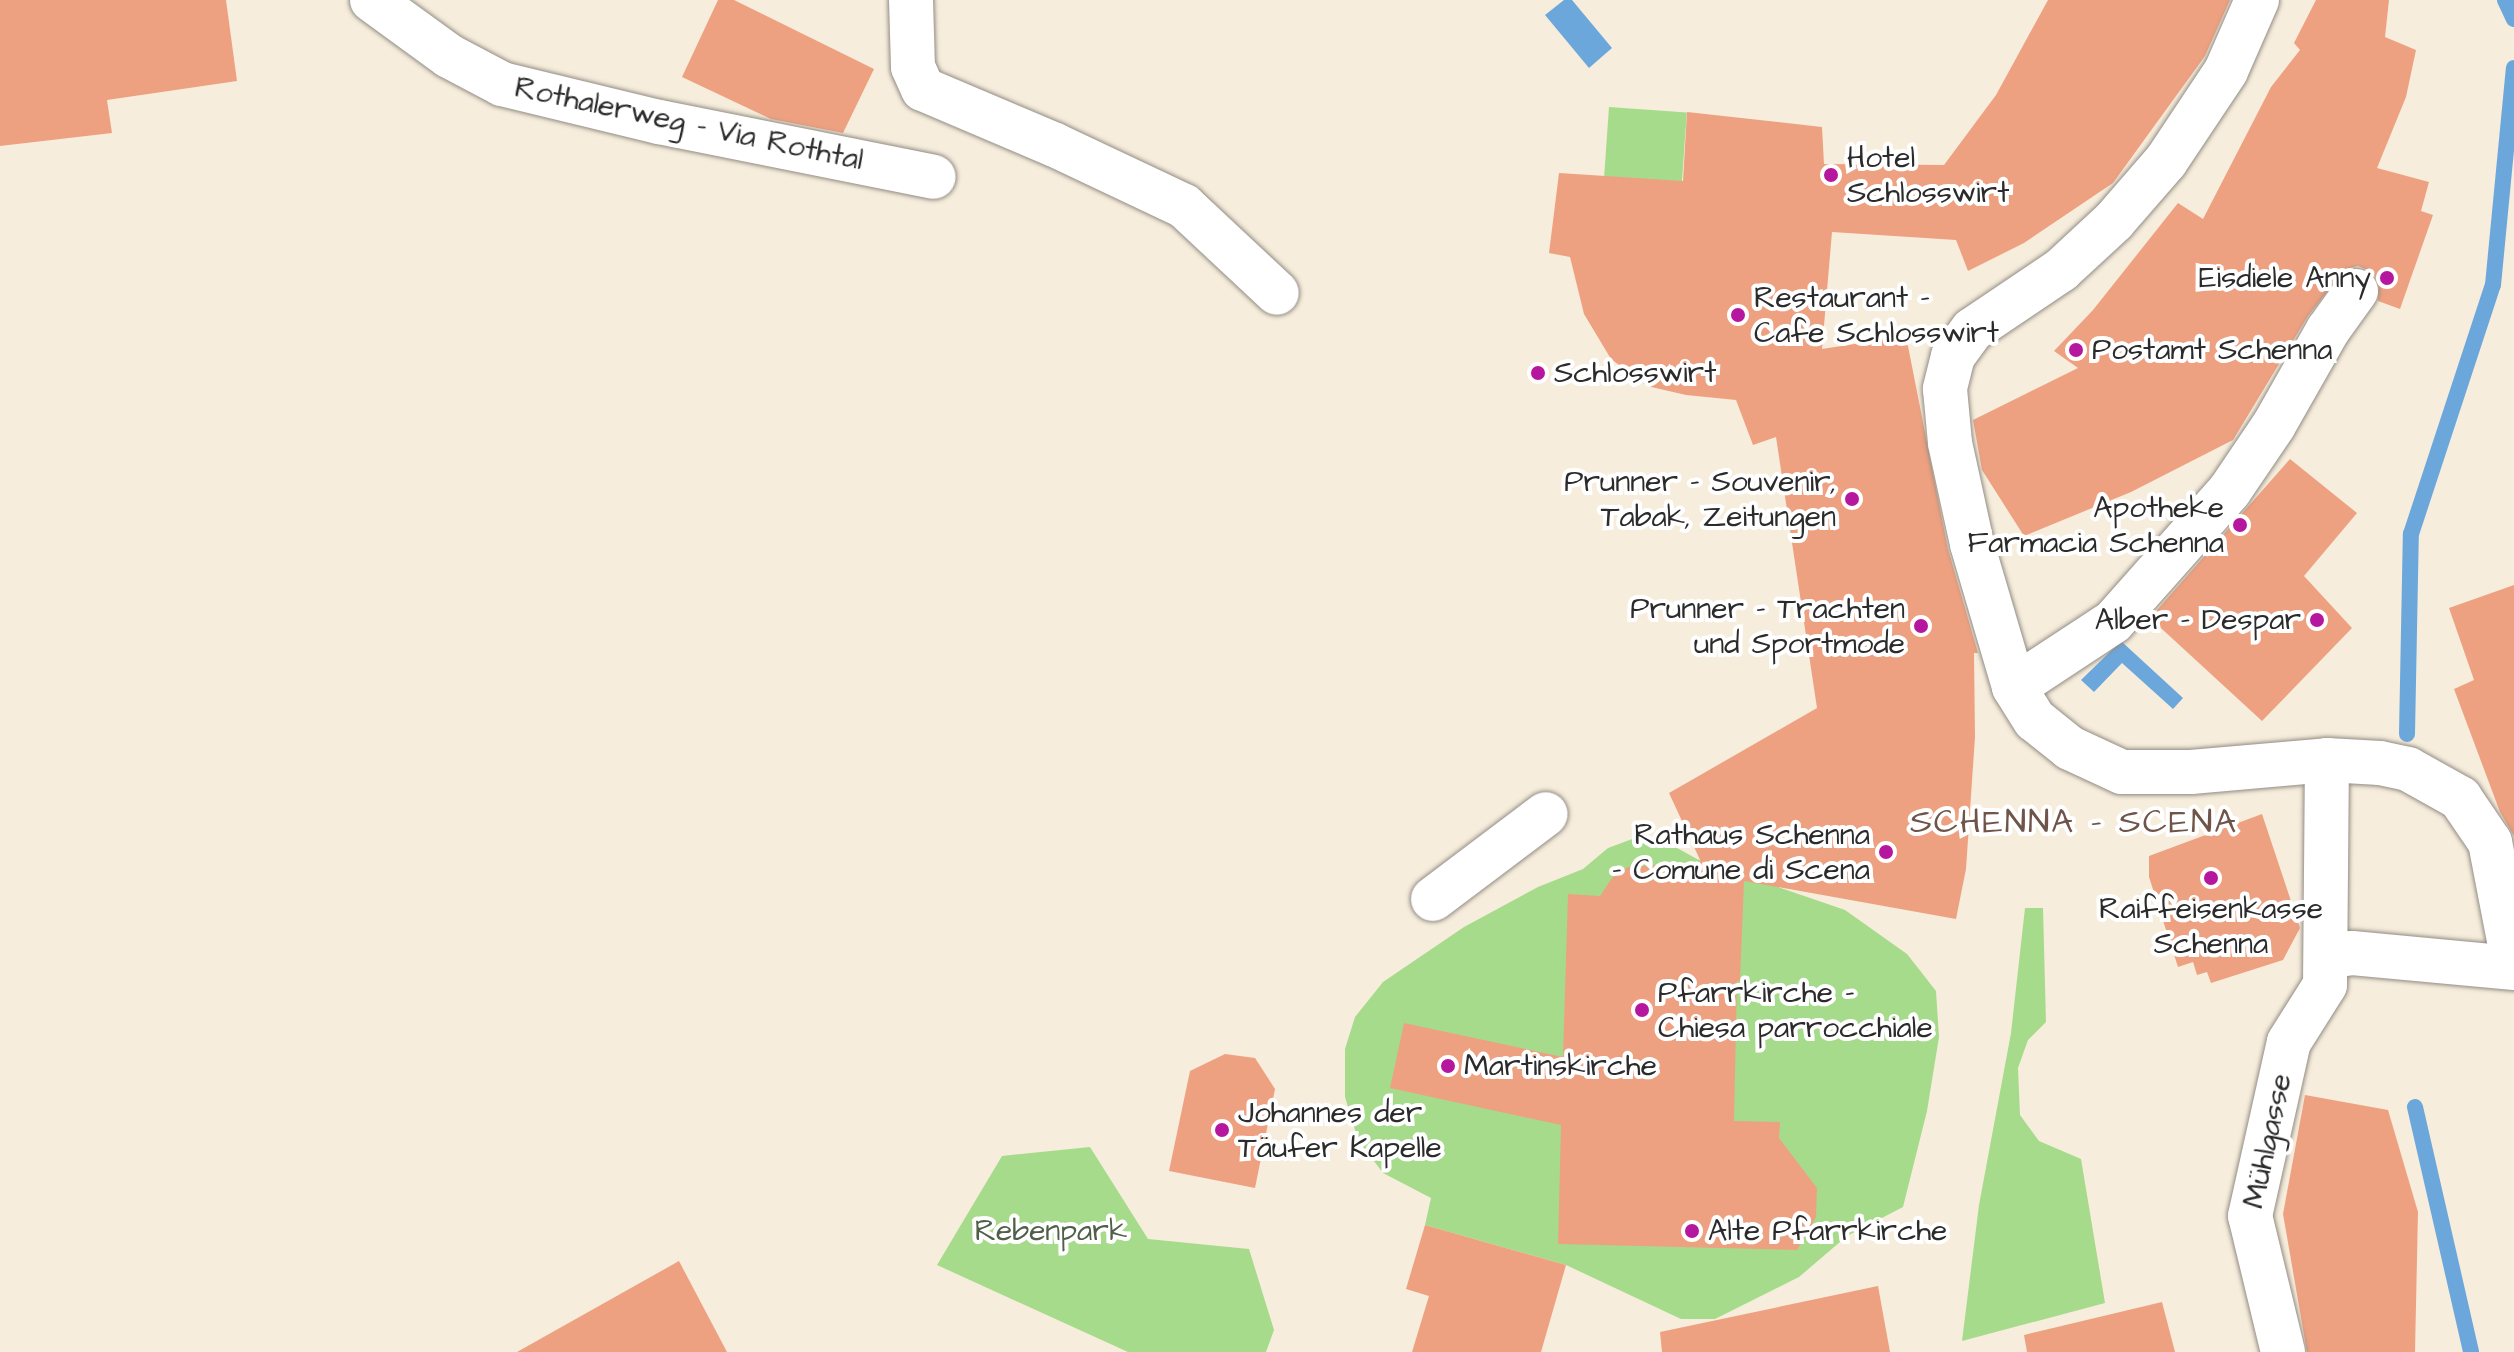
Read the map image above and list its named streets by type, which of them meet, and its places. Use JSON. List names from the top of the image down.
{
  "streets": {
    "street": ["Rothalerweg - Via Rothtal", "Mühlgasse"]
  },
  "districts": ["SCHENNA - SCENA"],
  "parks": ["Rebenpark"],
  "places": [
    "Hotel Schlosswirt",
    "Eisdiele Anny",
    "Restaurant - Cafe Schlosswirt",
    "Postamt Schenna",
    "Schlosswirt",
    "Prunner - Souvenir, Tabak, Zeitungen",
    "Apotheke Farmacia Schenna",
    "Alber - Despar",
    "Prunner - Trachten und Sportmode",
    "Rathaus Schenna - Comune di Scena",
    "Raiffeisenkasse Schenna",
    "Pfarrkirche - Chiesa parrocchiale",
    "Martinskirche",
    "Johannes der Täufer Kapelle",
    "Alte Pfarrkirche"
  ]
}
